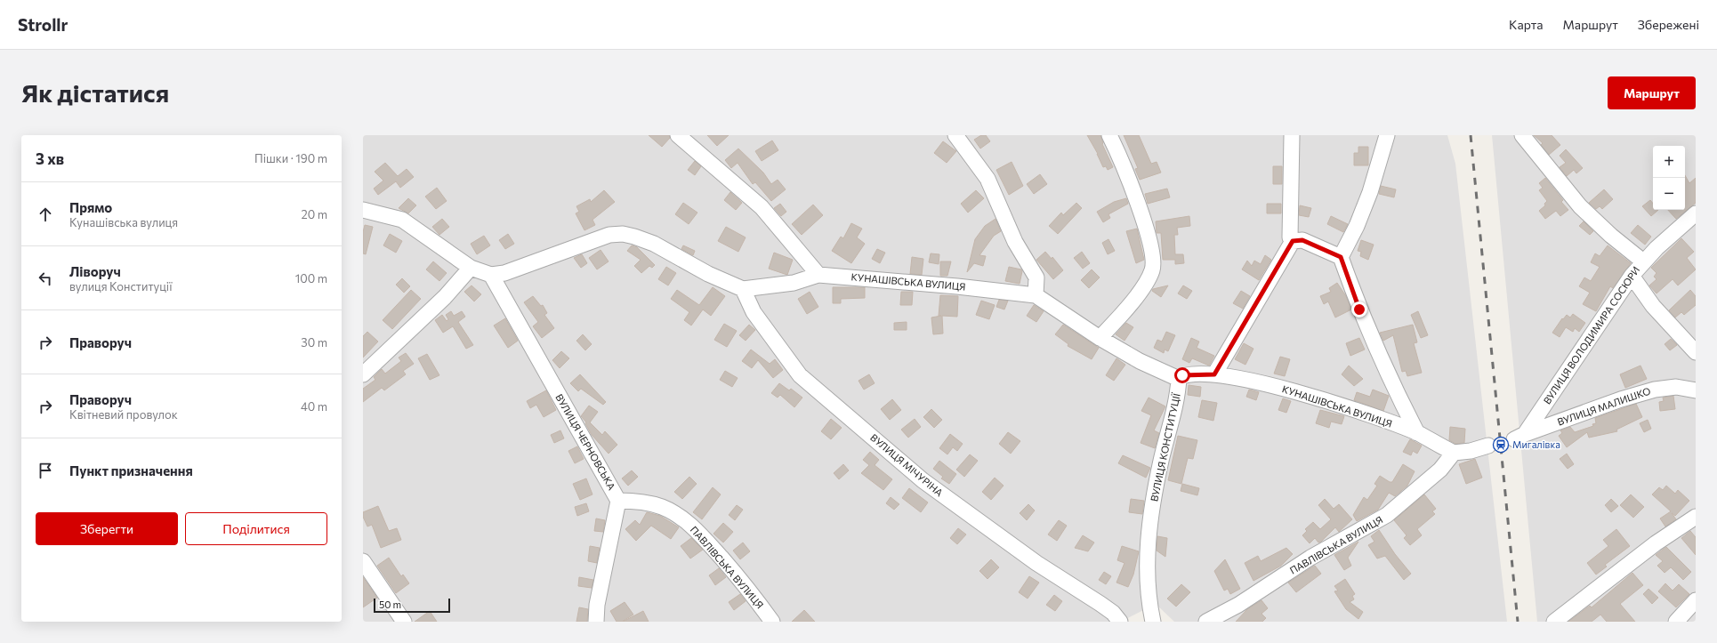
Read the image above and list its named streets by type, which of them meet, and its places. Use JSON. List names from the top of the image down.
{
  "streets": {
    "street": [
      "КУНАШІВСЬКА ВУЛИЦЯ",
      "ВУЛИЦЯ ВОЛОДИМИРА СОСЮРИ",
      "ВУЛИЦЯ МАЛИШКО",
      "ВУЛИЦЯ ЧЕРНОВСЬКА",
      "ВУЛИЦЯ КОНСТИТУЦІЇ",
      "ВУЛИЦЯ МІЧУРІНА",
      "ПАВЛІВСЬКА ВУЛИЦЯ"
    ]
  },
  "crossings": [
    ["КУНАШІВСЬКА ВУЛИЦЯ", "ВУЛИЦЯ КОНСТИТУЦІЇ"],
    ["КУНАШІВСЬКА ВУЛИЦЯ", "ВУЛИЦЯ МІЧУРІНА"],
    ["КУНАШІВСЬКА ВУЛИЦЯ", "ПАВЛІВСЬКА ВУЛИЦЯ"],
    ["ВУЛИЦЯ ВОЛОДИМИРА СОСЮРИ", "ВУЛИЦЯ МАЛИШКО"],
    ["ВУЛИЦЯ ЧЕРНОВСЬКА", "ПАВЛІВСЬКА ВУЛИЦЯ"]
  ],
  "places": {
    "station": ["Мигалівка"]
  },
  "scale_bar": "50 m",
  "page": {
    "header": "Strollr",
    "nav": ["Карта", "Маршрут", "Збережені"],
    "buttons": [
      "Маршрут",
      ["Зберегти", "Поділитися"]
    ],
    "title": "Як дістатися",
    "heading": ["3 хв", "Пішки · 190 m"],
    "map_buttons": ["+", "−"],
    "list": [
      ["Прямо", "Кунашівська вулиця", "20 m"],
      ["Ліворуч", "вулиця Конституції", "100 m"],
      ["Праворуч", "30 m"],
      ["Праворуч", "Квітневий провулок", "40 m"],
      "Пункт призначення"
    ],
    "scale": "50 m"
  }
}
